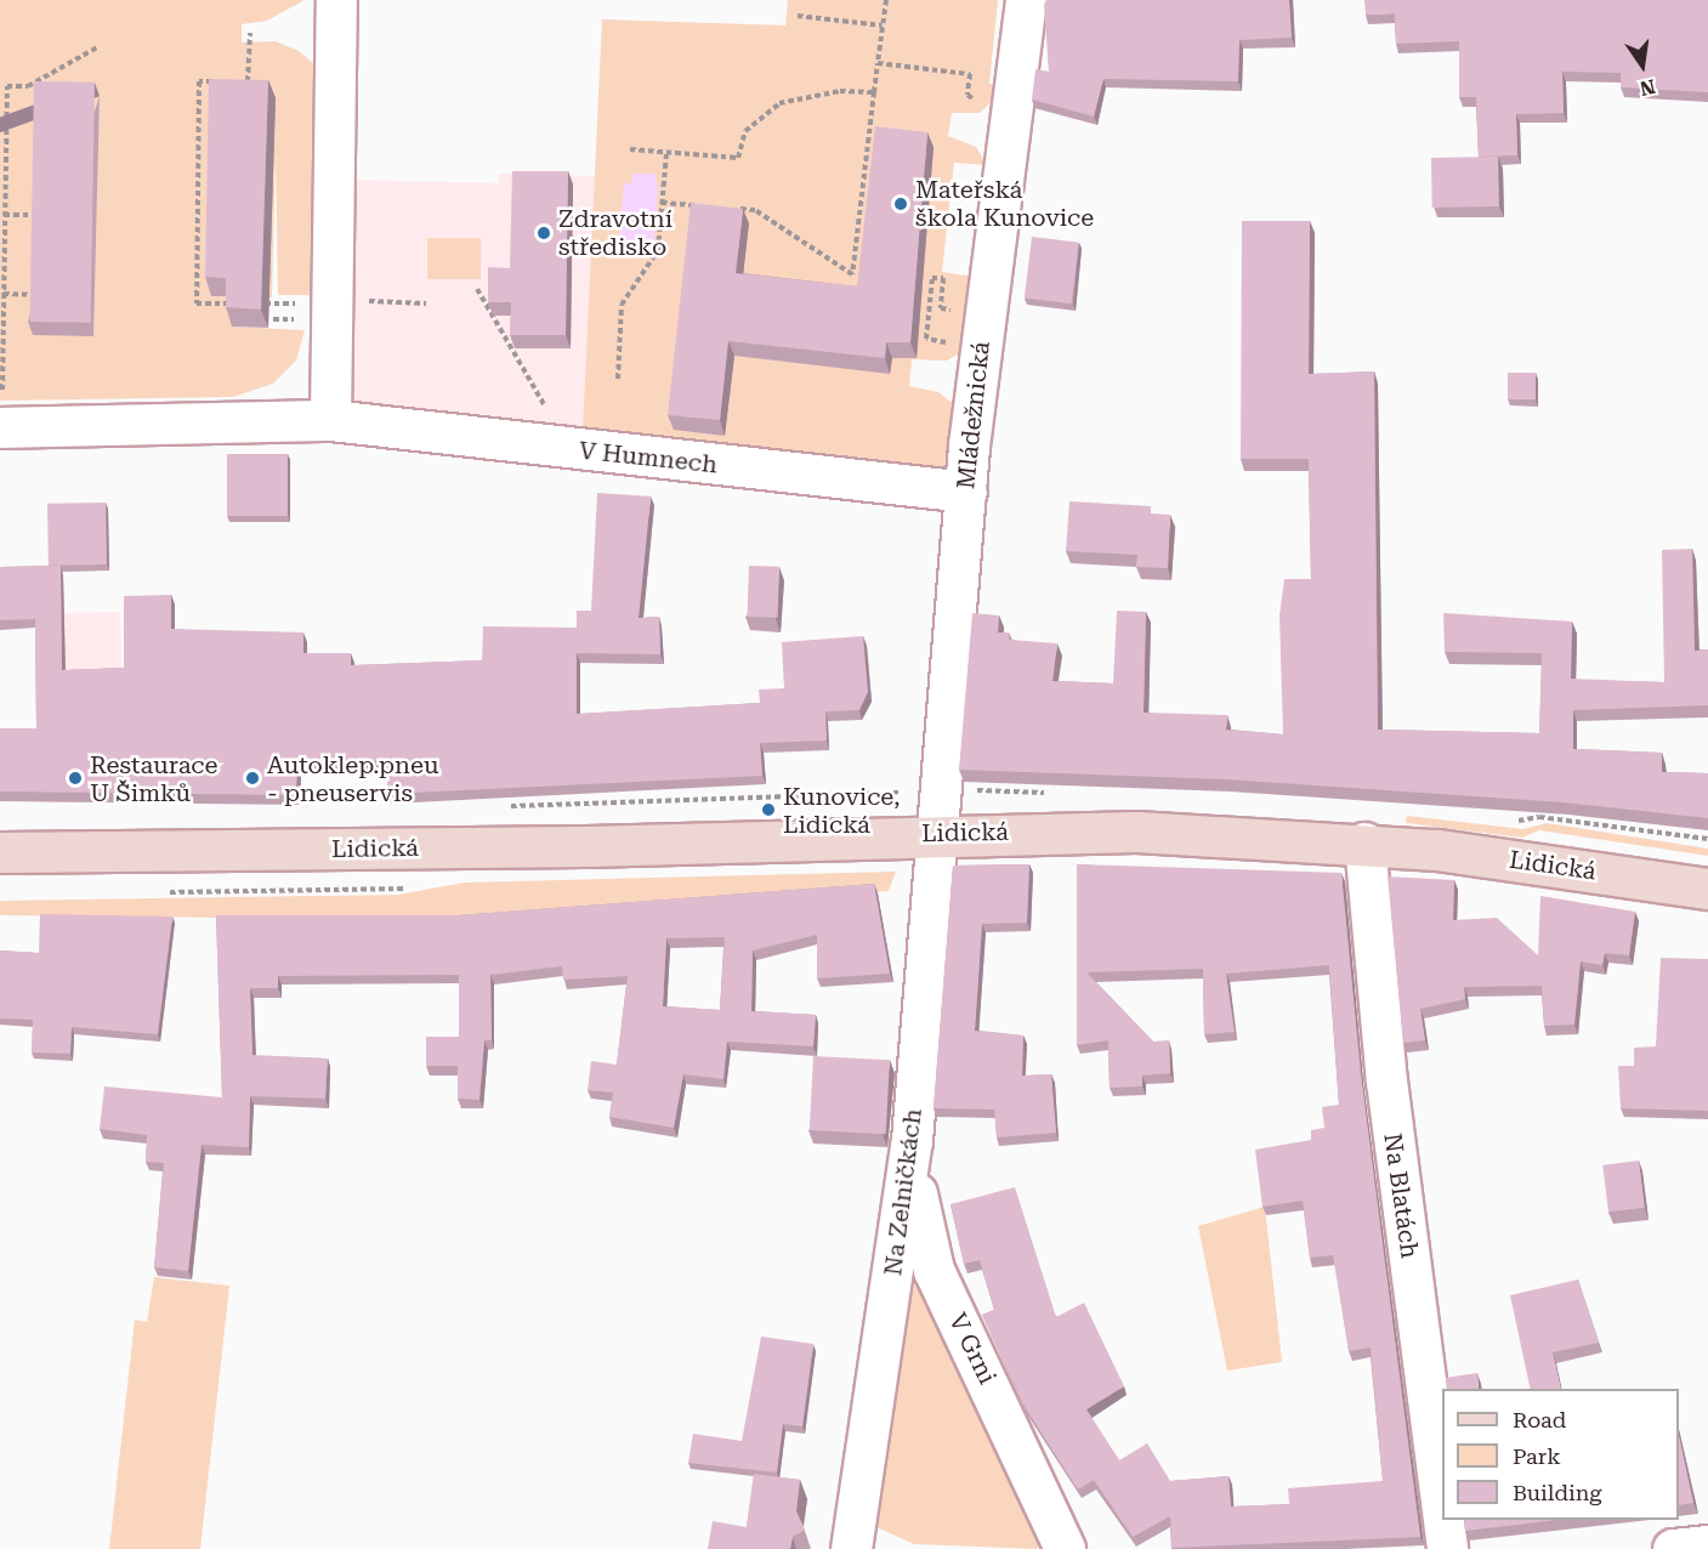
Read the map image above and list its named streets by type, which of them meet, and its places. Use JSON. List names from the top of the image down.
{
  "streets": {
    "main road": ["Lidická"],
    "street": [
      "Mládežnická",
      "V Humnech",
      "Na Zelničkách",
      "Na Blatách",
      "V Grni"
    ]
  },
  "crossings": [
    ["Mládežnická", "V Humnech"],
    ["Mládežnická", "Lidická"],
    ["Mládežnická", "Na Zelničkách"],
    ["Lidická", "Na Zelničkách"],
    ["Lidická", "Na Blatách"],
    ["Na Zelničkách", "V Grni"]
  ],
  "places": [
    "Mateřská škola Kunovice",
    "Zdravotní středisko",
    "Restaurace U Šimků",
    "Autoklep.pneu - pneuservis",
    "Kunovice, Lidická"
  ],
  "legend": ["Road", "Park", "Building"],
  "north": "bottom"
}
